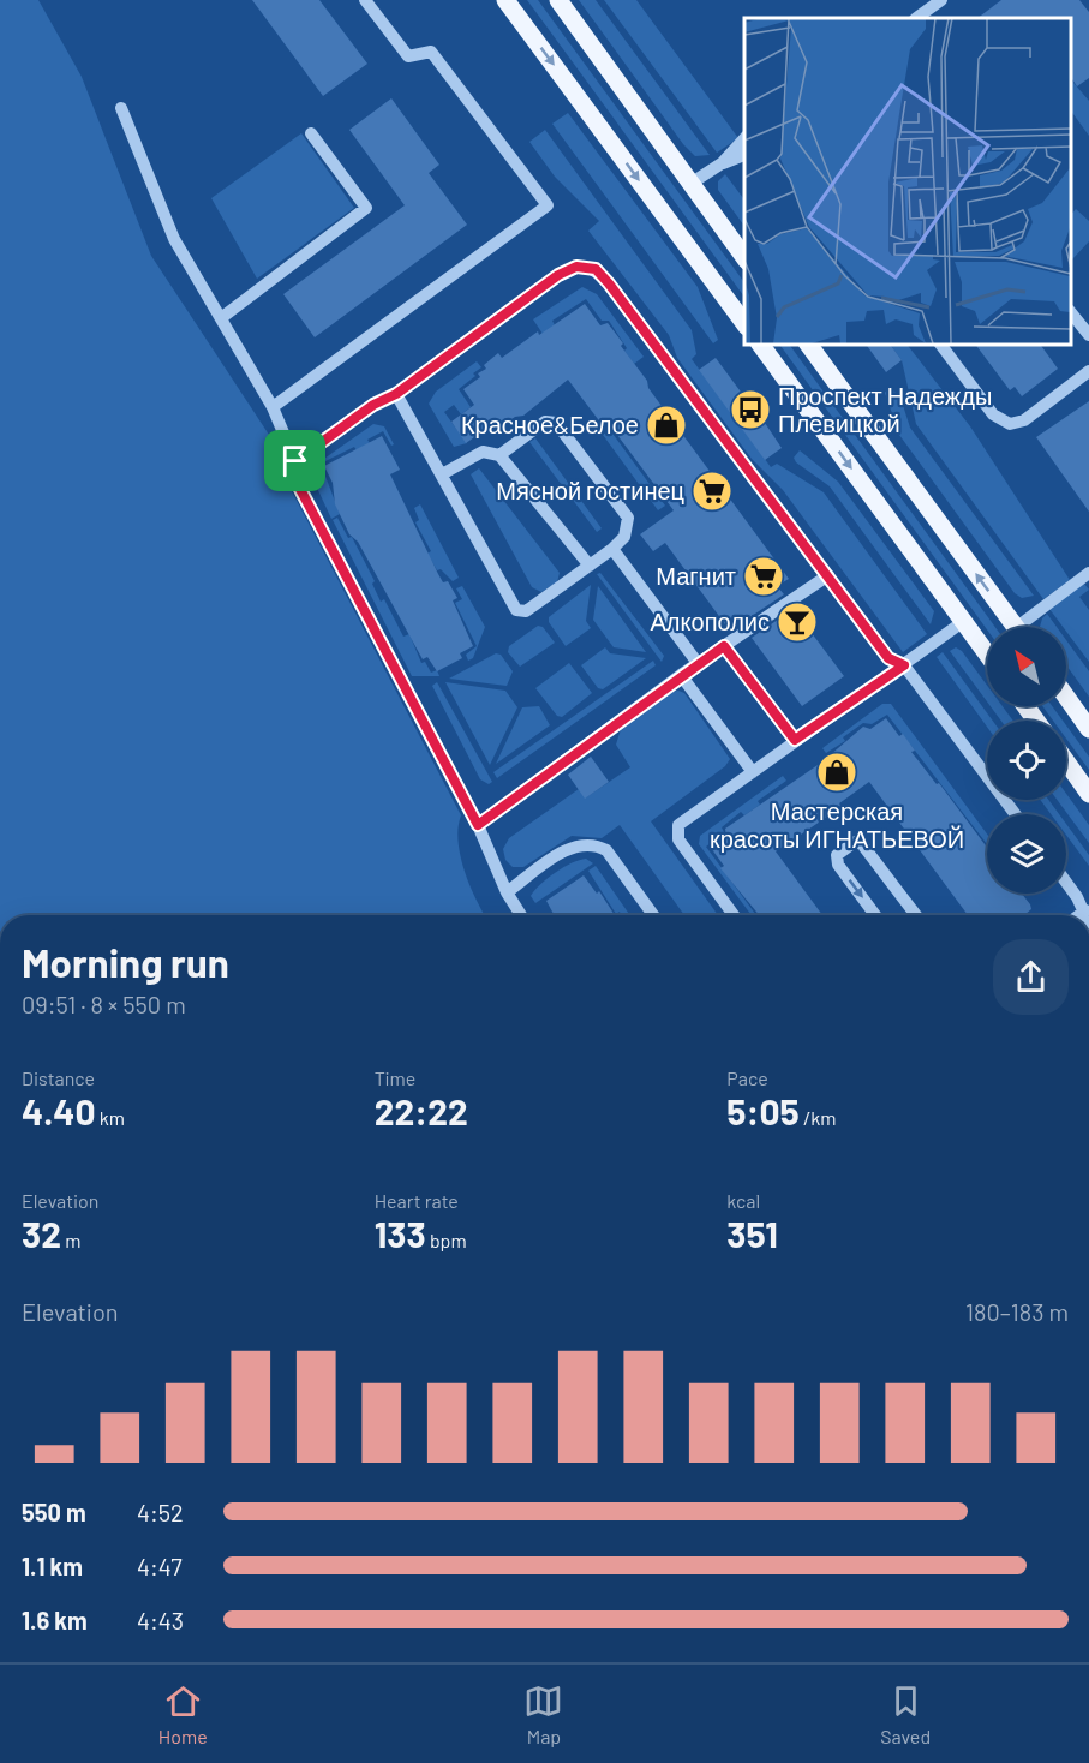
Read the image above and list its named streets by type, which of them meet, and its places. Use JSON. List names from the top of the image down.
{
  "places": {
    "bus stop": ["Проспект Надежды Плевицкой"],
    "shop": ["Красное&Белое", "Мастерская красоты ИГНАТЬЕВОЙ"],
    "supermarket": ["Мясной гостинец", "Магнит"],
    "bar": ["Алкополис"]
  },
  "north": "top left",
  "page": {
    "heading": ["Morning run", "09:51 · 8 × 550 m"],
    "stats": [
      ["Distance", "4.40 km"],
      ["Time", "22:22"],
      ["Pace", "5:05 /km"],
      ["Elevation", "32 m"],
      ["Heart rate", "133 bpm"],
      ["kcal", "351"]
    ],
    "chart": ["Elevation", "180–183 m"],
    "list": [
      {
        "name": "550 m",
        "note": "4:52"
      },
      {
        "name": "1.1 km",
        "note": "4:47"
      },
      {
        "name": "1.6 km",
        "note": "4:43"
      }
    ],
    "tabs": ["Home", "Map", "Saved"]
  }
}
